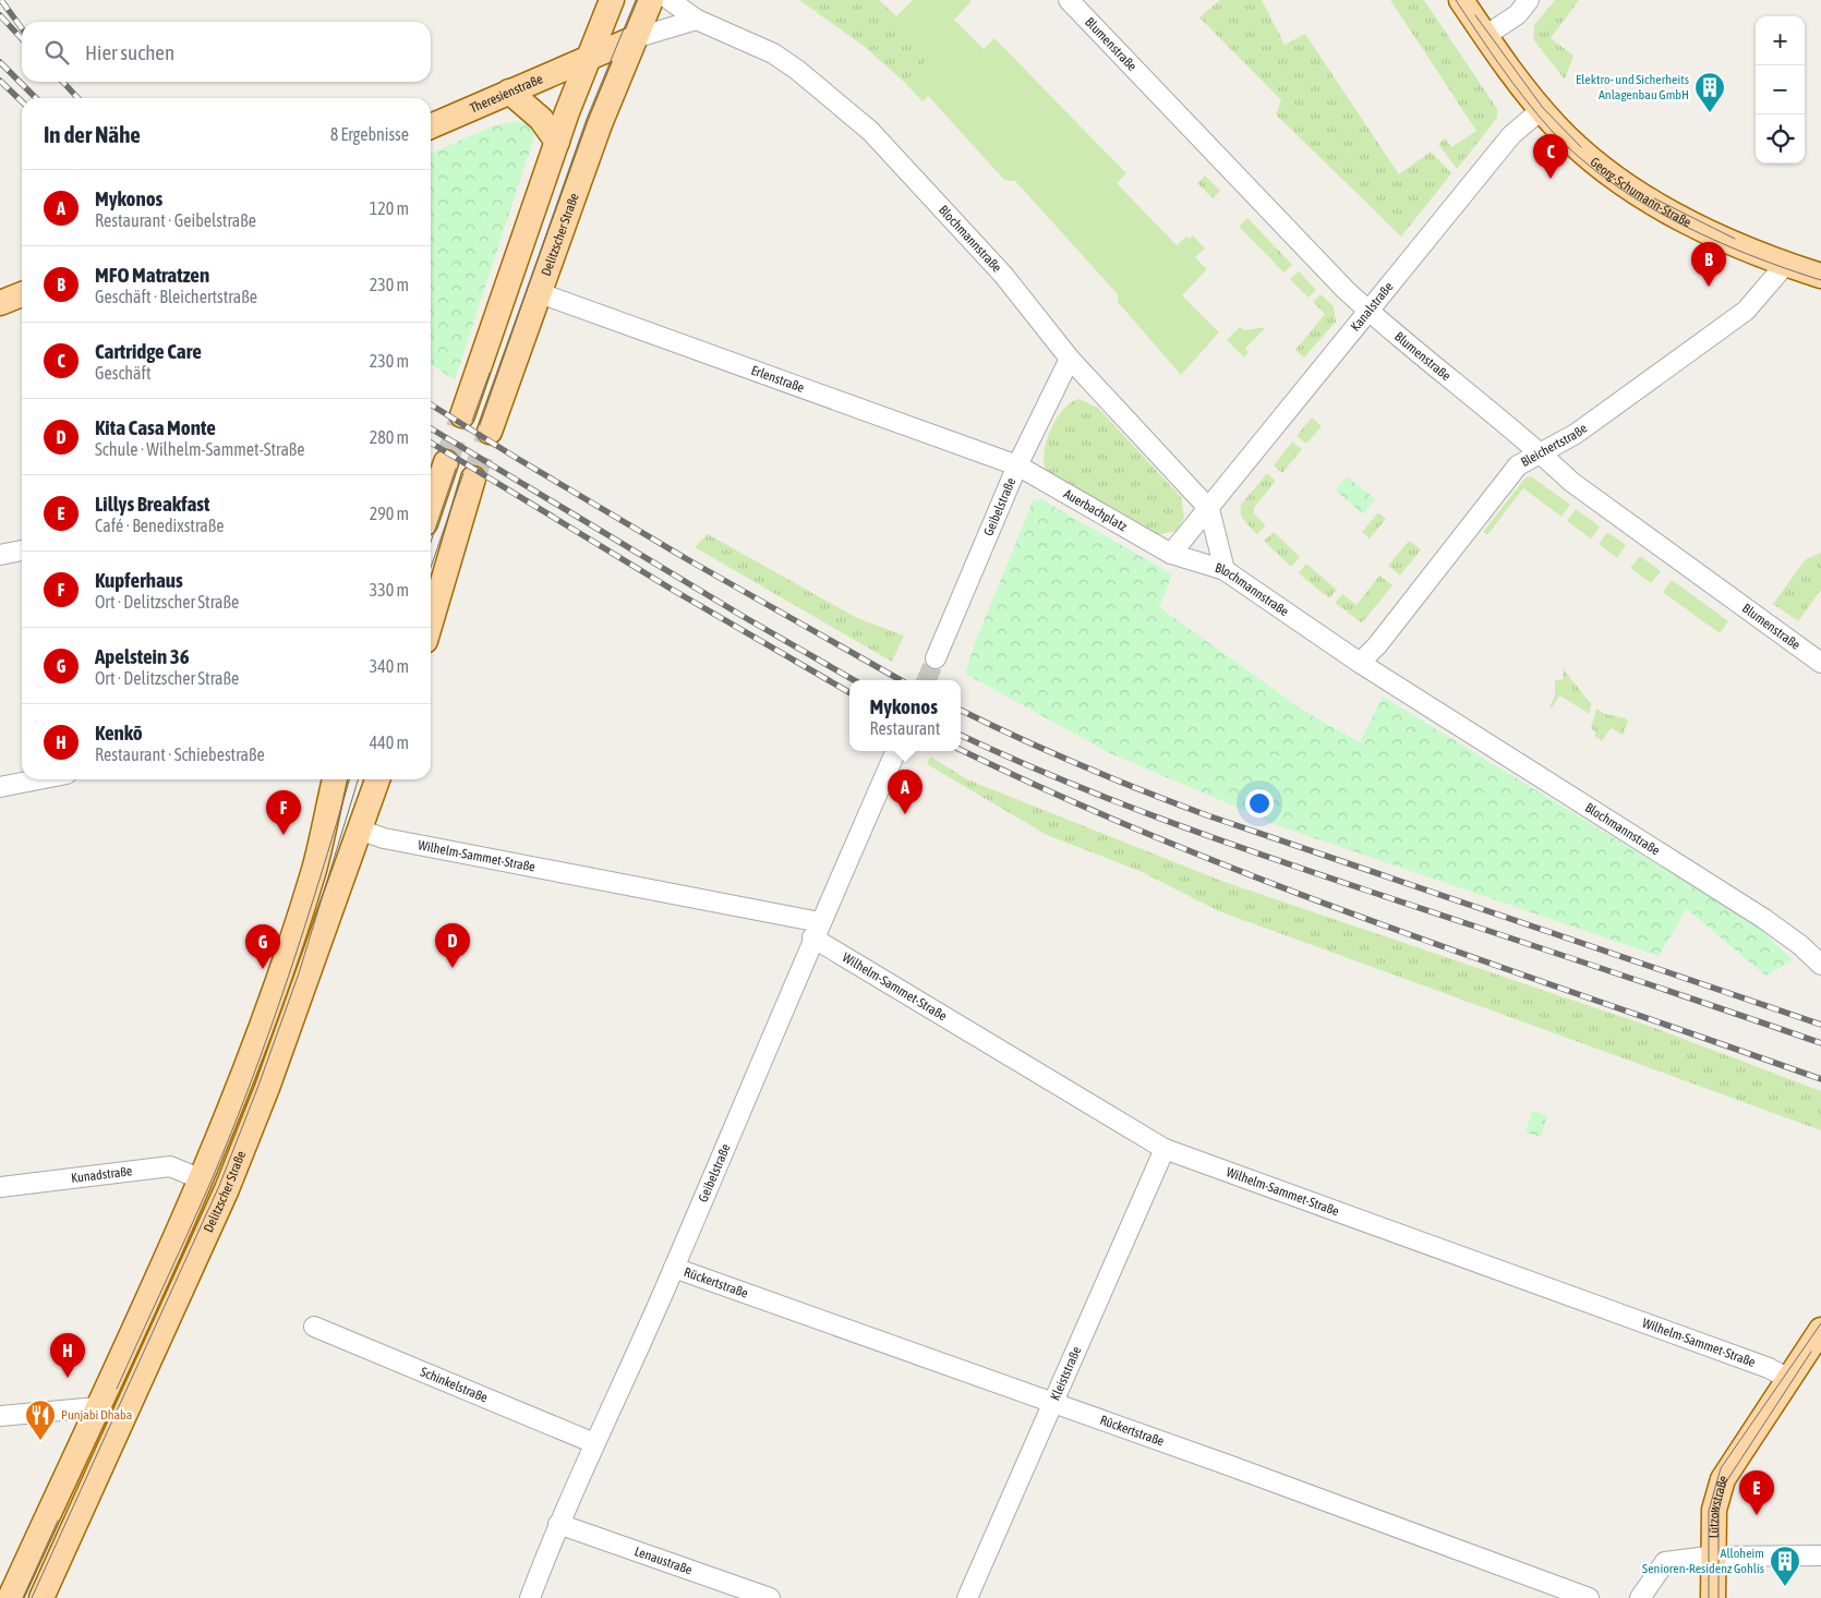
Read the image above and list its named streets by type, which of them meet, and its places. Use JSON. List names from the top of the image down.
{
  "streets": {
    "main road": [
      "Theresienstraße",
      "Georg-Schumann-Straße",
      "Delitzscher Straße",
      "Lützowstraße"
    ],
    "street": [
      "Blumenstraße",
      "Blochmannstraße",
      "Kanalstraße",
      "Erlenstraße",
      "Bleichertstraße",
      "Geibelstraße",
      "Auerbachplatz",
      "Wilhelm-Sammet-Straße",
      "Kunadstraße",
      "Rückertstraße",
      "Kleiststraße",
      "Schinkelstraße",
      "Lenaustraße"
    ]
  },
  "crossings": [
    ["Blumenstraße", "Kanalstraße"],
    ["Blumenstraße", "Bleichertstraße"],
    ["Georg-Schumann-Straße", "Kanalstraße"],
    ["Georg-Schumann-Straße", "Bleichertstraße"],
    ["Delitzscher Straße", "Erlenstraße"],
    ["Delitzscher Straße", "Wilhelm-Sammet-Straße"],
    ["Delitzscher Straße", "Kunadstraße"],
    ["Blochmannstraße", "Kanalstraße"],
    ["Blochmannstraße", "Bleichertstraße"],
    ["Blochmannstraße", "Geibelstraße"],
    ["Blochmannstraße", "Auerbachplatz"],
    ["Erlenstraße", "Geibelstraße"],
    ["Erlenstraße", "Auerbachplatz"],
    ["Geibelstraße", "Auerbachplatz"],
    ["Geibelstraße", "Wilhelm-Sammet-Straße"],
    ["Geibelstraße", "Rückertstraße"],
    ["Geibelstraße", "Schinkelstraße"],
    ["Geibelstraße", "Lenaustraße"],
    ["Wilhelm-Sammet-Straße", "Kleiststraße"],
    ["Wilhelm-Sammet-Straße", "Lützowstraße"],
    ["Rückertstraße", "Kleiststraße"]
  ],
  "places": {
    "building": ["Elektro- und Sicherheits Anlagenbau GmbH", "Alloheim Senioren-Residenz Gohlis"],
    "restaurant": ["Punjabi Dhaba"]
  },
  "page": {
    "map_buttons": ["+", "−"],
    "search": "Hier suchen",
    "heading": ["In der Nähe", "8 Ergebnisse"],
    "pins": [
      "C",
      "B",
      "A",
      "F",
      "D",
      "G",
      "H",
      "E"
    ],
    "list": [
      {
        "mark": "A",
        "name": "Mykonos",
        "note": "Restaurant · Geibelstraße",
        "value": "120 m"
      },
      {
        "mark": "B",
        "name": "MFO Matratzen",
        "note": "Geschäft · Bleichertstraße",
        "value": "230 m"
      },
      {
        "mark": "C",
        "name": "Cartridge Care",
        "note": "Geschäft",
        "value": "230 m"
      },
      {
        "mark": "D",
        "name": "Kita Casa Monte",
        "note": "Schule · Wilhelm-Sammet-Straße",
        "value": "280 m"
      },
      {
        "mark": "E",
        "name": "Lillys Breakfast",
        "note": "Café · Benedixstraße",
        "value": "290 m"
      },
      {
        "mark": "F",
        "name": "Kupferhaus",
        "note": "Ort · Delitzscher Straße",
        "value": "330 m"
      },
      {
        "mark": "G",
        "name": "Apelstein 36",
        "note": "Ort · Delitzscher Straße",
        "value": "340 m"
      },
      {
        "mark": "H",
        "name": "Kenkō",
        "note": "Restaurant · Schiebestraße",
        "value": "440 m"
      }
    ],
    "popup": ["Mykonos", "Restaurant"]
  }
}
